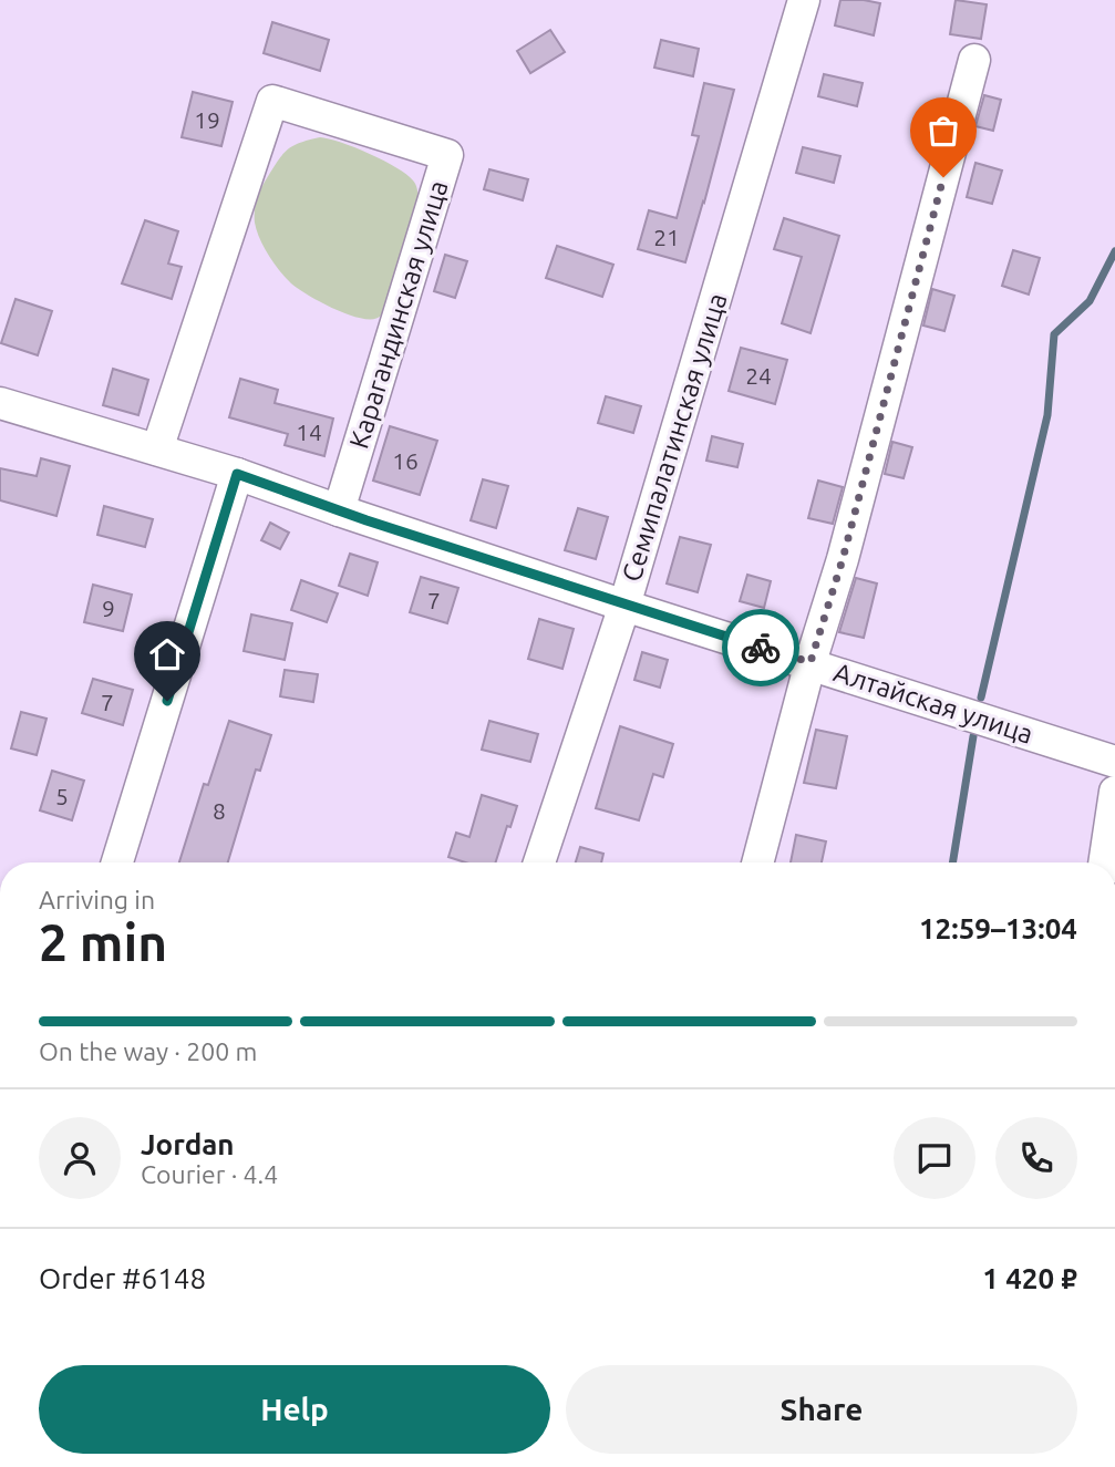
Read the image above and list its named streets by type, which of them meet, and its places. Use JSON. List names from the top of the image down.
{
  "streets": {
    "street": ["Карагандинская улица", "Семипалатинская улица", "Алтайская улица"]
  },
  "crossings": [
    ["Карагандинская улица", "Алтайская улица"],
    ["Семипалатинская улица", "Алтайская улица"]
  ],
  "house_numbers": [
    "19",
    "21",
    "24",
    "14",
    "16",
    "7",
    "9",
    "7",
    "5",
    "8"
  ],
  "page": {
    "heading": ["2 min", "Arriving in", "12:59–13:04"],
    "panel": [
      "Jordan",
      "Courier · 4.4",
      "Order #6148",
      "1 420 ₽"
    ],
    "bar": "On the way · 200 m",
    "buttons": ["Help", "Share"]
  }
}
